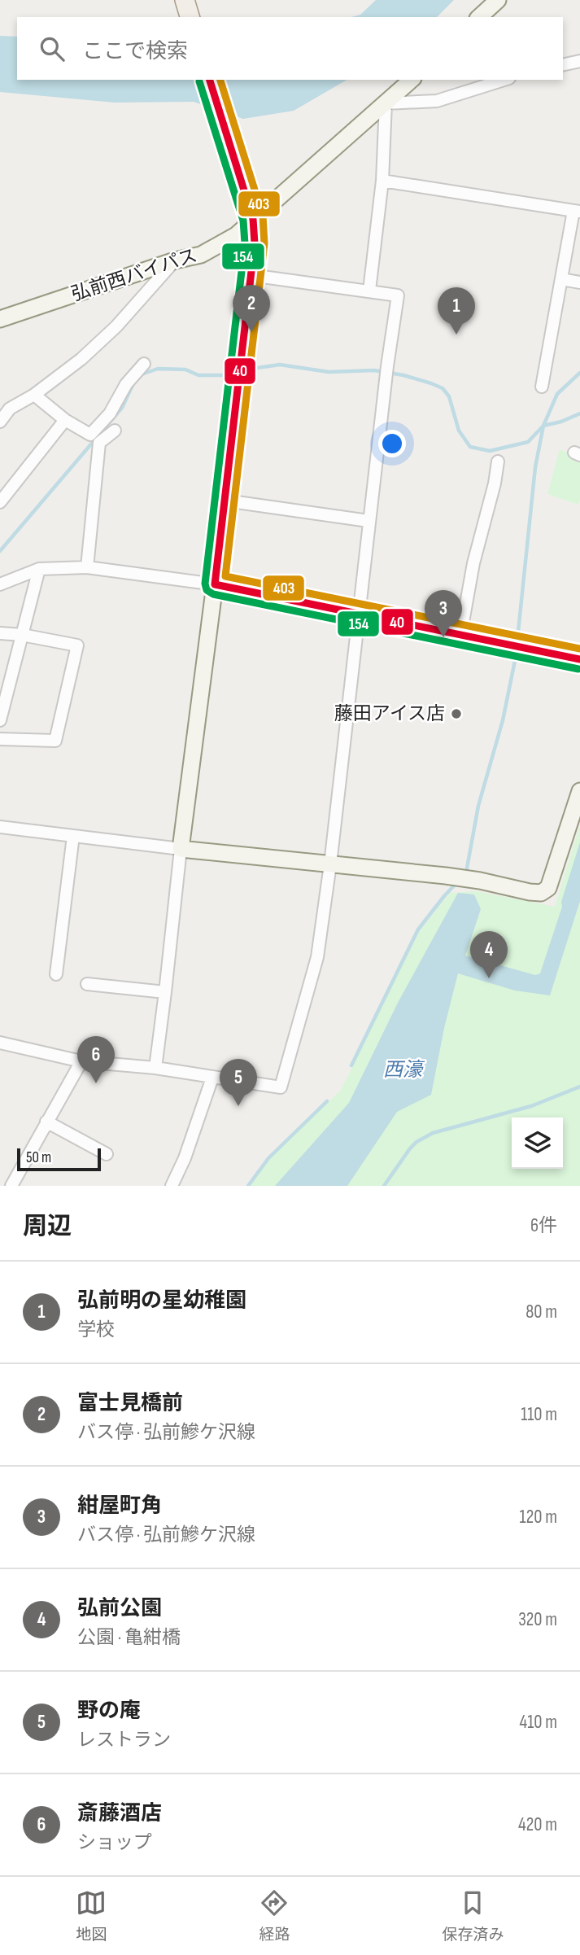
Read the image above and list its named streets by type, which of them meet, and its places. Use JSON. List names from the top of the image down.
{
  "streets": {
    "street": ["弘前西バイパス"]
  },
  "water": ["西濠"],
  "places": ["藤田アイス店"],
  "lines": ["transit line 40", "transit line 403", "transit line 154"],
  "scale_bar": "50 m",
  "page": {
    "search": "ここで検索",
    "pins": [
      "2",
      "1",
      "3",
      "4",
      "6",
      "5"
    ],
    "scale": "50 m",
    "heading": ["周辺", "6件"],
    "list": [
      {
        "mark": "1",
        "name": "弘前明の星幼稚園",
        "note": "学校",
        "value": "80 m"
      },
      {
        "mark": "2",
        "name": "富士見橋前",
        "note": "バス停 · 弘前鰺ケ沢線",
        "value": "110 m"
      },
      {
        "mark": "3",
        "name": "紺屋町角",
        "note": "バス停 · 弘前鰺ケ沢線",
        "value": "120 m"
      },
      {
        "mark": "4",
        "name": "弘前公園",
        "note": "公園 · 亀紺橋",
        "value": "320 m"
      },
      {
        "mark": "5",
        "name": "野の庵",
        "note": "レストラン",
        "value": "410 m"
      },
      {
        "mark": "6",
        "name": "斎藤酒店",
        "note": "ショップ",
        "value": "420 m"
      }
    ],
    "nav": ["地図", "経路", "保存済み"]
  }
}
